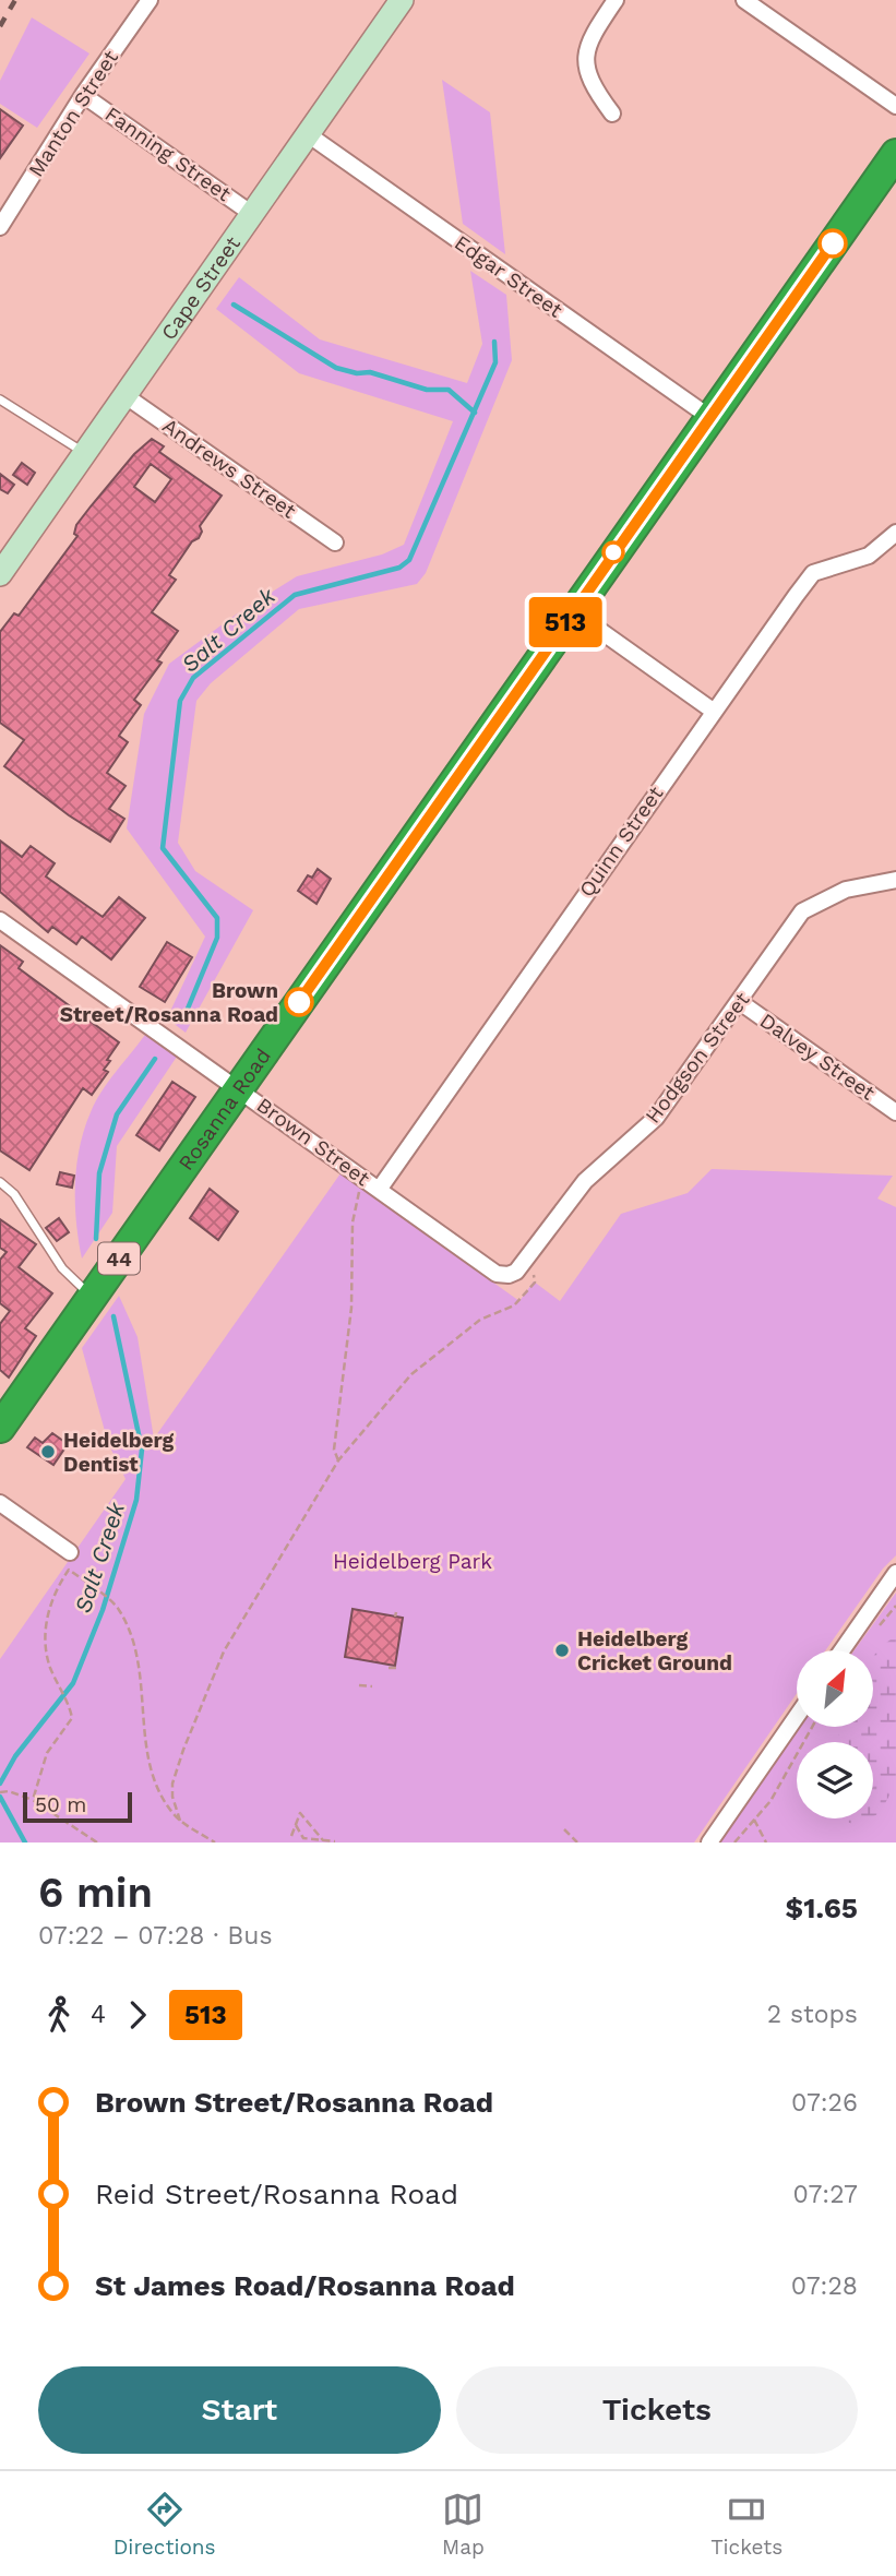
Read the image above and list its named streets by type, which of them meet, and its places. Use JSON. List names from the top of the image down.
{
  "streets": {
    "highway": ["Rosanna Road", "44"],
    "street": [
      "Manton Street",
      "Fanning Street",
      "Edgar Street",
      "Cape Street",
      "Andrews Street",
      "Quinn Street",
      "Dalvey Street",
      "Hodgson Street",
      "Brown Street"
    ]
  },
  "crossings": [
    ["Manton Street", "Fanning Street"],
    ["Fanning Street", "Cape Street"],
    ["Edgar Street", "Cape Street"],
    ["Edgar Street", "Rosanna Road"],
    ["Cape Street", "Andrews Street"],
    ["Quinn Street", "Brown Street"],
    ["Dalvey Street", "Hodgson Street"],
    ["Hodgson Street", "Brown Street"],
    ["Rosanna Road", "Brown Street"]
  ],
  "water": ["Salt Creek"],
  "parks": ["Heidelberg Park"],
  "places": ["Brown Street/Rosanna Road", "Heidelberg Dentist", "Heidelberg Cricket Ground"],
  "lines": ["bus line 513"],
  "scale_bar": "50 m",
  "north": "top right",
  "page": {
    "on_map": "513",
    "scale": "50 m",
    "heading": ["6 min", "07:22 – 07:28 · Bus", "$1.65"],
    "legs": ["4", "513", "2 stops"],
    "list": [
      {
        "name": "Brown Street/Rosanna Road",
        "value": "07:26"
      },
      {
        "name": "Reid Street/Rosanna Road",
        "value": "07:27"
      },
      {
        "name": "St James Road/Rosanna Road",
        "value": "07:28"
      }
    ],
    "buttons": ["Start", "Tickets"],
    "tabs": ["Directions", "Map", "Tickets"]
  }
}
